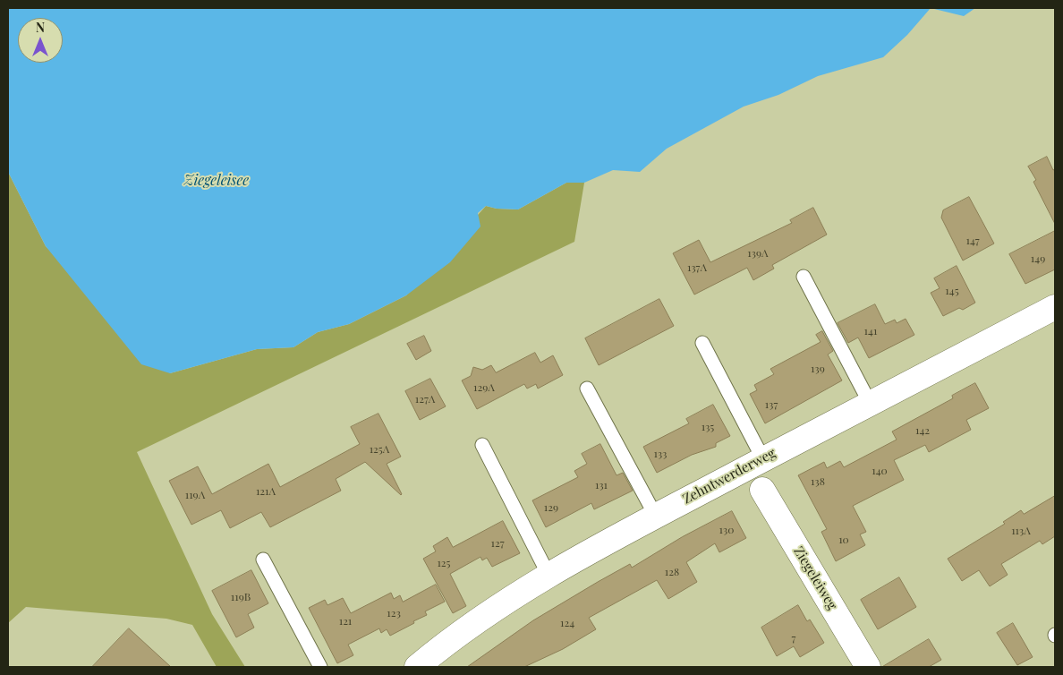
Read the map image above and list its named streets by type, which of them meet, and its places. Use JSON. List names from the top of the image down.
{
  "streets": {
    "street": ["Zehntwerderweg", "Ziegeleiweg"]
  },
  "water": ["Ziegeleisee"],
  "house_numbers": [
    "147",
    "139A",
    "149",
    "137A",
    "145",
    "141",
    "139",
    "129A",
    "127A",
    "137",
    "135",
    "142",
    "125A",
    "133",
    "140",
    "138",
    "131",
    "121A",
    "119A",
    "129",
    "130",
    "113A",
    "10",
    "127",
    "125",
    "128",
    "119B",
    "123",
    "121",
    "124",
    "7"
  ],
  "north": "top"
}
